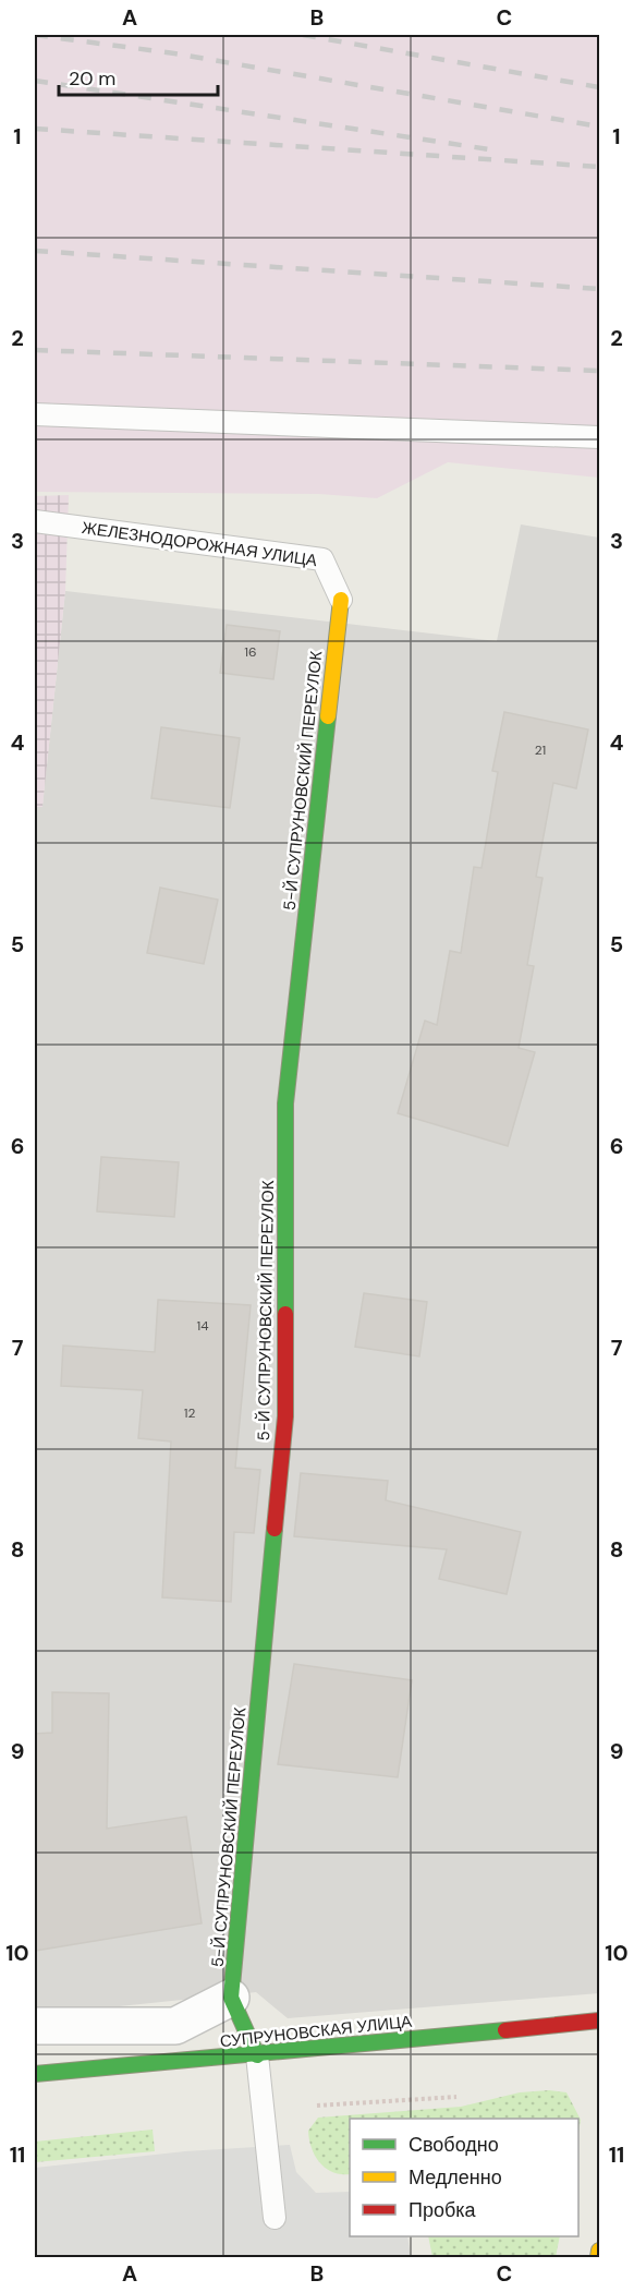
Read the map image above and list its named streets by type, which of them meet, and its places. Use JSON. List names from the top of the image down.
{
  "streets": {
    "street": ["5-Й СУПРУНОВСКИЙ ПЕРЕУЛОК", "СУПРУНОВСКАЯ УЛИЦА"],
    "lane": ["ЖЕЛЕЗНОДОРОЖНАЯ УЛИЦА"]
  },
  "crossings": [
    ["ЖЕЛЕЗНОДОРОЖНАЯ УЛИЦА", "5-Й СУПРУНОВСКИЙ ПЕРЕУЛОК"],
    ["5-Й СУПРУНОВСКИЙ ПЕРЕУЛОК", "СУПРУНОВСКАЯ УЛИЦА"]
  ],
  "house_numbers": [
    "16",
    "21",
    "14",
    "12"
  ],
  "legend": ["Свободно", "Медленно", "Пробка"],
  "scale_bar": "20 m",
  "grid": {
    "columns": ["A", "B", "C"],
    "rows": [
      "1",
      "2",
      "3",
      "4",
      "5",
      "6",
      "7",
      "8",
      "9",
      "10",
      "11"
    ]
  }
}
